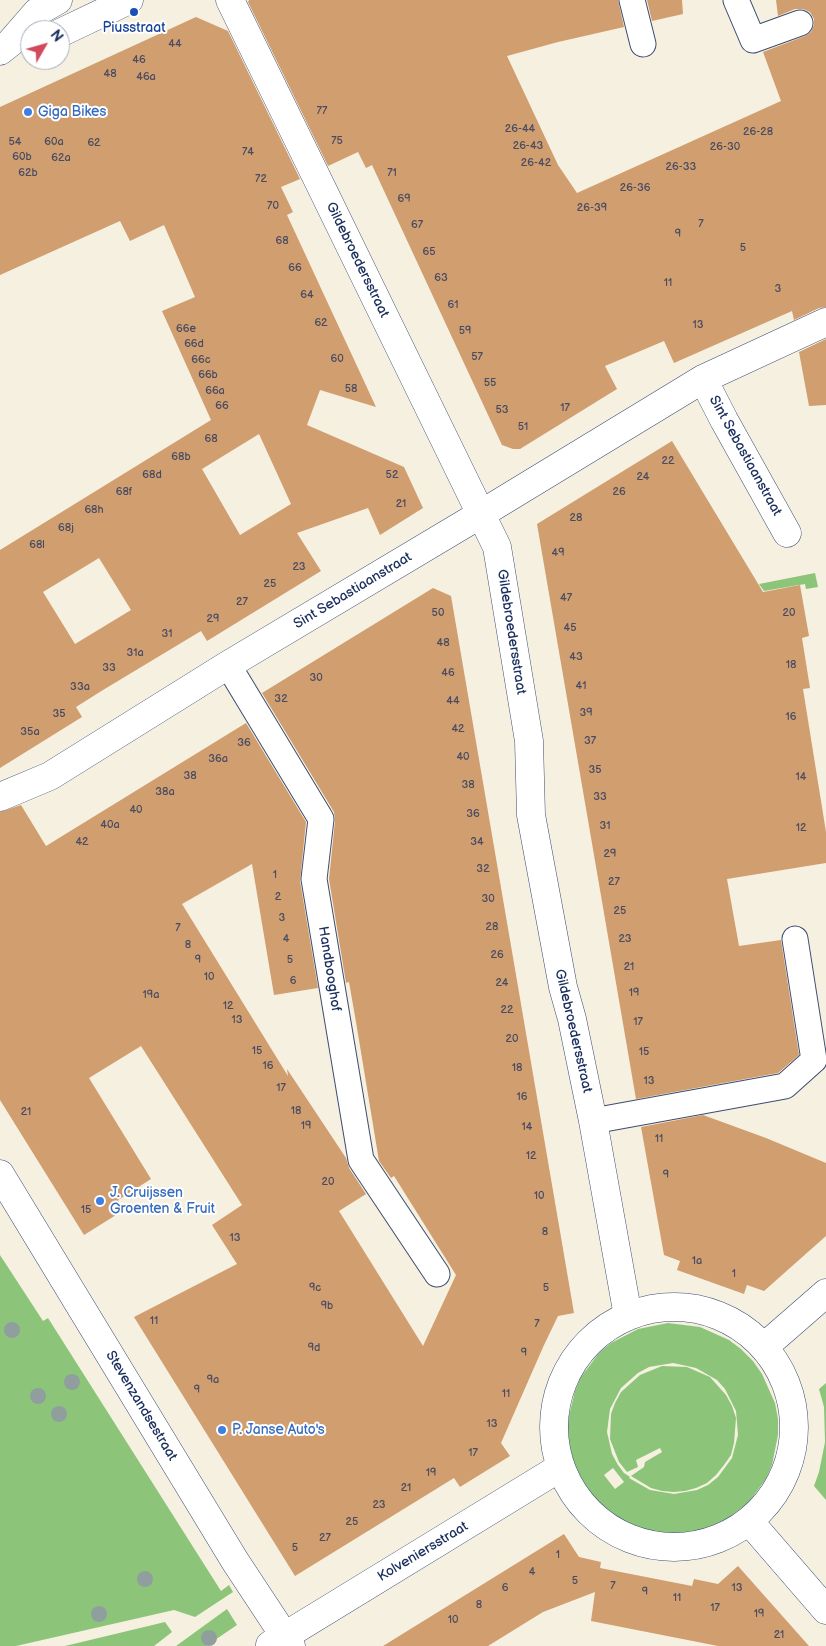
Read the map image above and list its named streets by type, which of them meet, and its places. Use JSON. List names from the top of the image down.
{
  "streets": {
    "street": [
      "Gildebroedersstraat",
      "Sint Sebastiaanstraat",
      "Stevenzandsestraat",
      "Kolveniersstraat"
    ],
    "lane": ["Handbooghof"]
  },
  "crossings": [
    ["Gildebroedersstraat", "Sint Sebastiaanstraat"],
    ["Sint Sebastiaanstraat", "Handbooghof"],
    ["Stevenzandsestraat", "Kolveniersstraat"]
  ],
  "places": [
    "Piusstraat",
    "Giga Bikes",
    "J. Cruijssen Groenten & Fruit",
    "P. Janse Auto's"
  ],
  "house_numbers": [
    "44",
    "46",
    "48",
    "46a",
    "77",
    "26-44",
    "26-28",
    "75",
    "54",
    "60a",
    "62",
    "26-43",
    "26-30",
    "74",
    "60b",
    "62a",
    "26-42",
    "26-33",
    "62b",
    "71",
    "72",
    "26-36",
    "69",
    "70",
    "26-39",
    "7",
    "67",
    "9",
    "68",
    "5",
    "65",
    "66",
    "63",
    "11",
    "3",
    "64",
    "61",
    "62",
    "13",
    "66e",
    "59",
    "66d",
    "57",
    "60",
    "66c",
    "66b",
    "55",
    "58",
    "66a",
    "66",
    "17",
    "53",
    "51",
    "68",
    "68b",
    "22",
    "68d",
    "52",
    "24",
    "68f",
    "26",
    "21",
    "68h",
    "28",
    "68j",
    "68l",
    "49",
    "23",
    "25",
    "47",
    "27",
    "50",
    "20",
    "29",
    "45",
    "31",
    "48",
    "31a",
    "43",
    "18",
    "33",
    "46",
    "30",
    "41",
    "33a",
    "32",
    "44",
    "39",
    "35",
    "16",
    "42",
    "35a",
    "37",
    "36",
    "40",
    "36a",
    "35",
    "38",
    "14",
    "38",
    "38a",
    "33",
    "40",
    "36",
    "40a",
    "31",
    "12",
    "42",
    "34",
    "29",
    "32",
    "1",
    "27",
    "2",
    "30",
    "25",
    "3",
    "28",
    "7",
    "4",
    "23",
    "8",
    "26",
    "9",
    "5",
    "21",
    "10",
    "6",
    "24",
    "19",
    "19a",
    "12",
    "22",
    "13",
    "17",
    "20",
    "15",
    "15",
    "16",
    "18",
    "13",
    "17",
    "16",
    "18",
    "21",
    "19",
    "14",
    "11",
    "12",
    "9",
    "20",
    "10",
    "15",
    "8",
    "13",
    "1a",
    "1",
    "9c",
    "5",
    "9b",
    "11",
    "7",
    "9d",
    "9",
    "9a",
    "9",
    "11",
    "13",
    "17",
    "19",
    "21",
    "23",
    "25",
    "27",
    "5",
    "1",
    "4",
    "5",
    "7",
    "6",
    "13",
    "9",
    "11",
    "8",
    "17",
    "19",
    "10",
    "21"
  ],
  "north": "top right"
}
